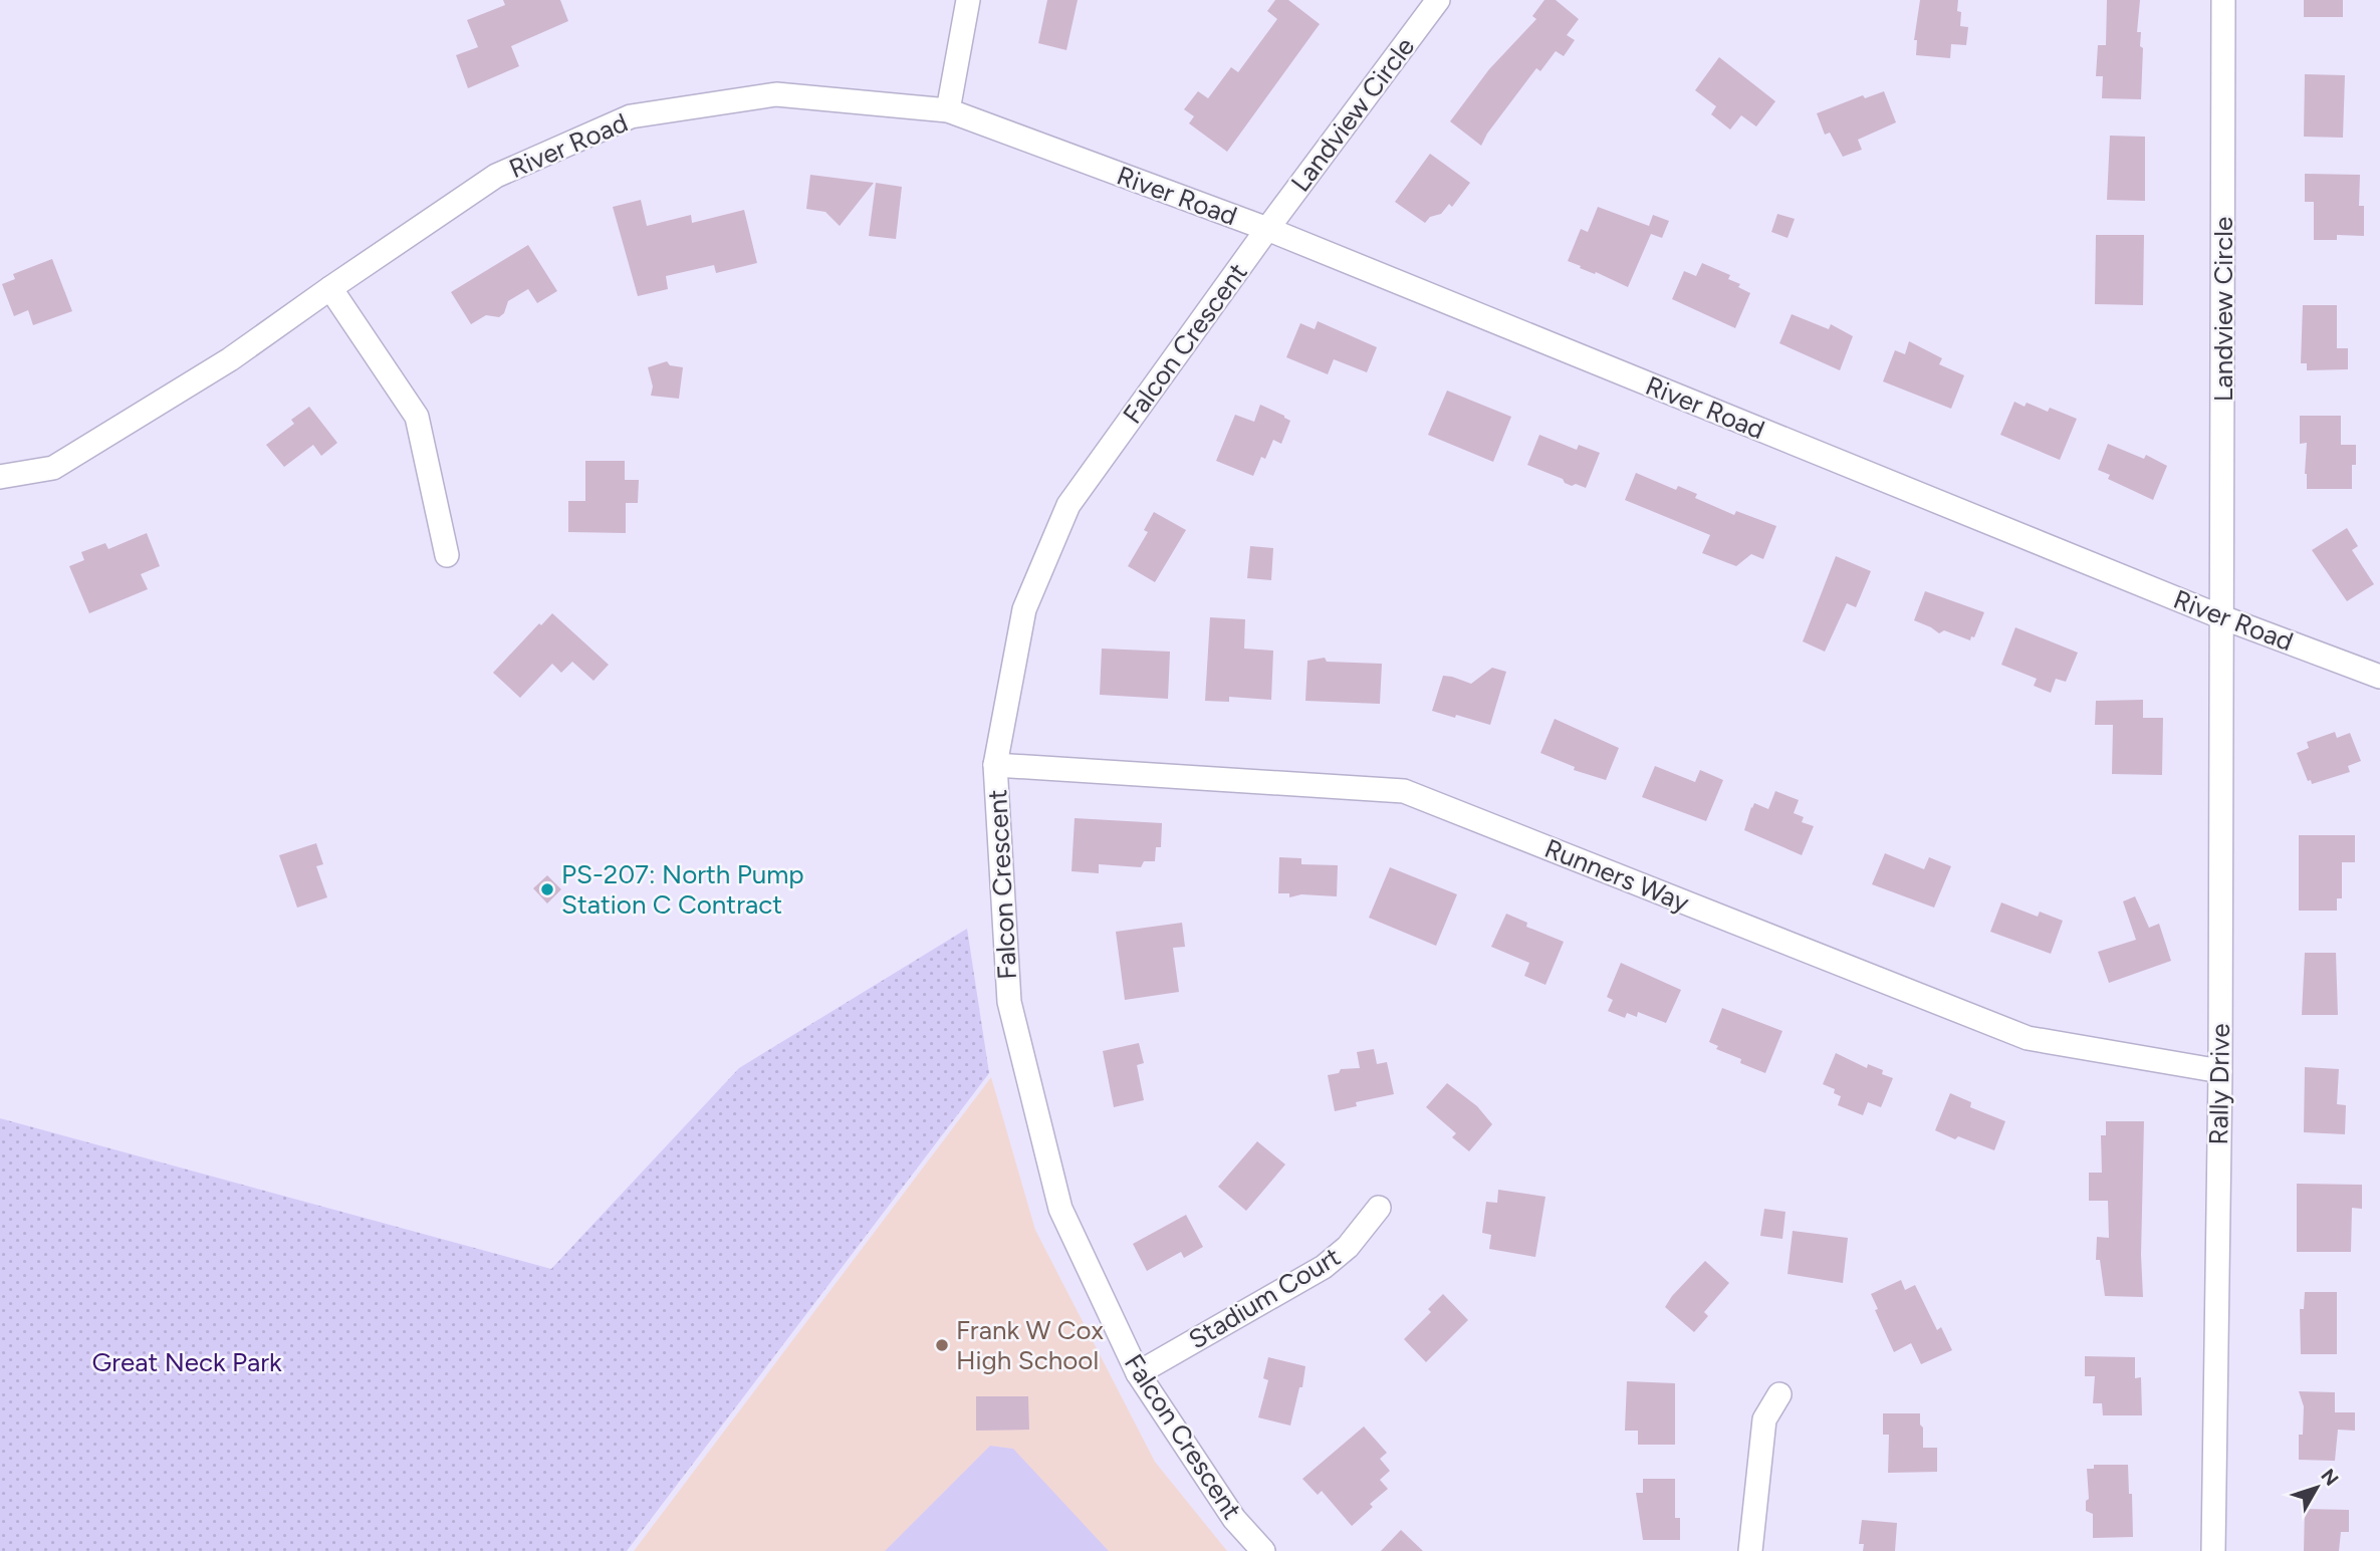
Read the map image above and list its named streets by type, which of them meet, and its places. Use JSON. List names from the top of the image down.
{
  "streets": {
    "street": [
      "Landview Circle",
      "River Road",
      "Falcon Crescent",
      "Runners Way",
      "Rally Drive",
      "Stadium Court"
    ]
  },
  "crossings": [
    ["Landview Circle", "River Road"],
    ["Landview Circle", "Falcon Crescent"],
    ["Landview Circle", "Rally Drive"],
    ["River Road", "Falcon Crescent"],
    ["River Road", "Rally Drive"],
    ["Falcon Crescent", "Runners Way"],
    ["Falcon Crescent", "Stadium Court"],
    ["Runners Way", "Rally Drive"]
  ],
  "parks": ["Great Neck Park"],
  "places": ["PS-207: North Pump Station C Contract", "Frank W Cox High School"],
  "north": "top right"
}
